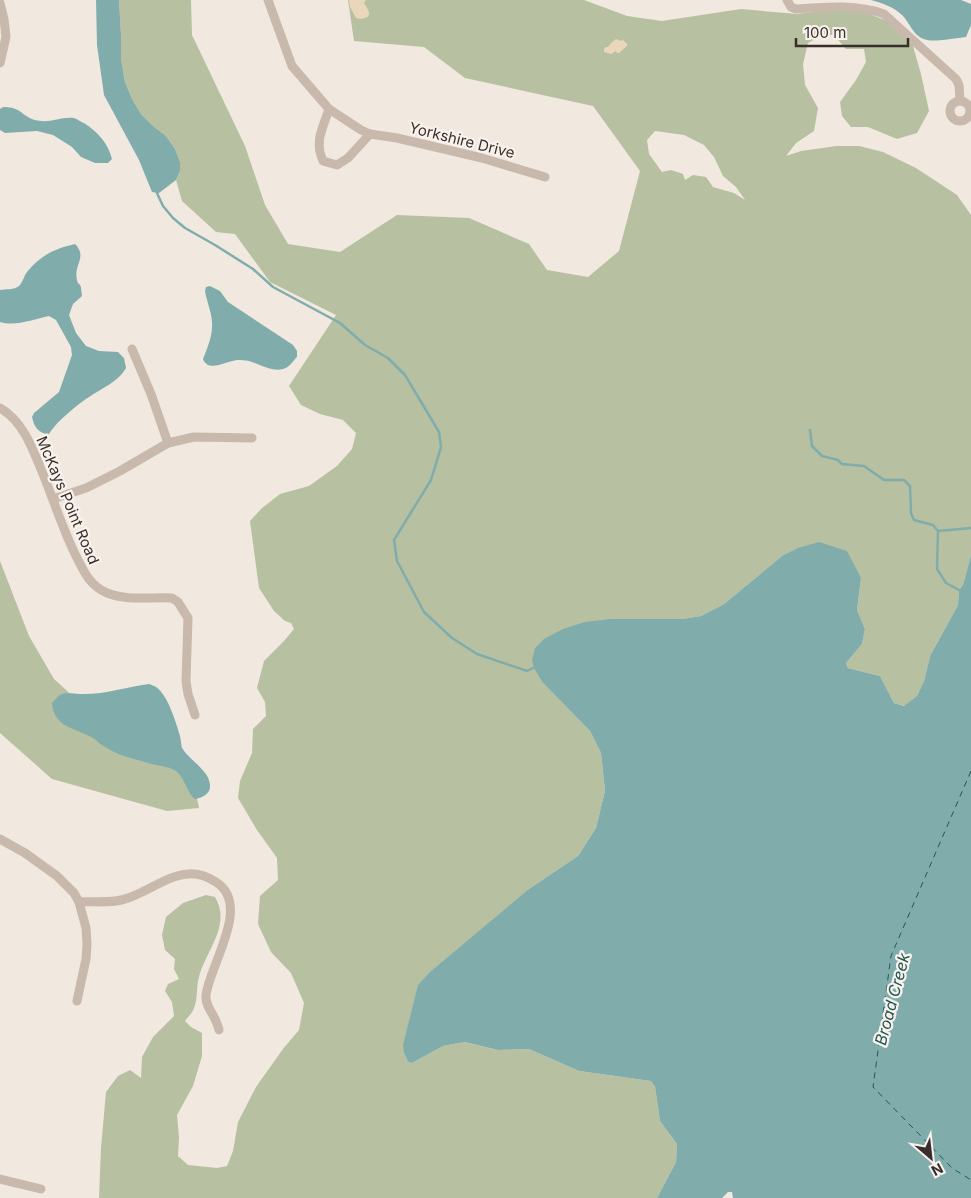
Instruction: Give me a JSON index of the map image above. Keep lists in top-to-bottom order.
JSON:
{
  "streets": {
    "street": ["Yorkshire Drive", "McKays Point Road"]
  },
  "water": ["Broad Creek"],
  "scale_bar": "100 m",
  "north": "bottom right"
}
